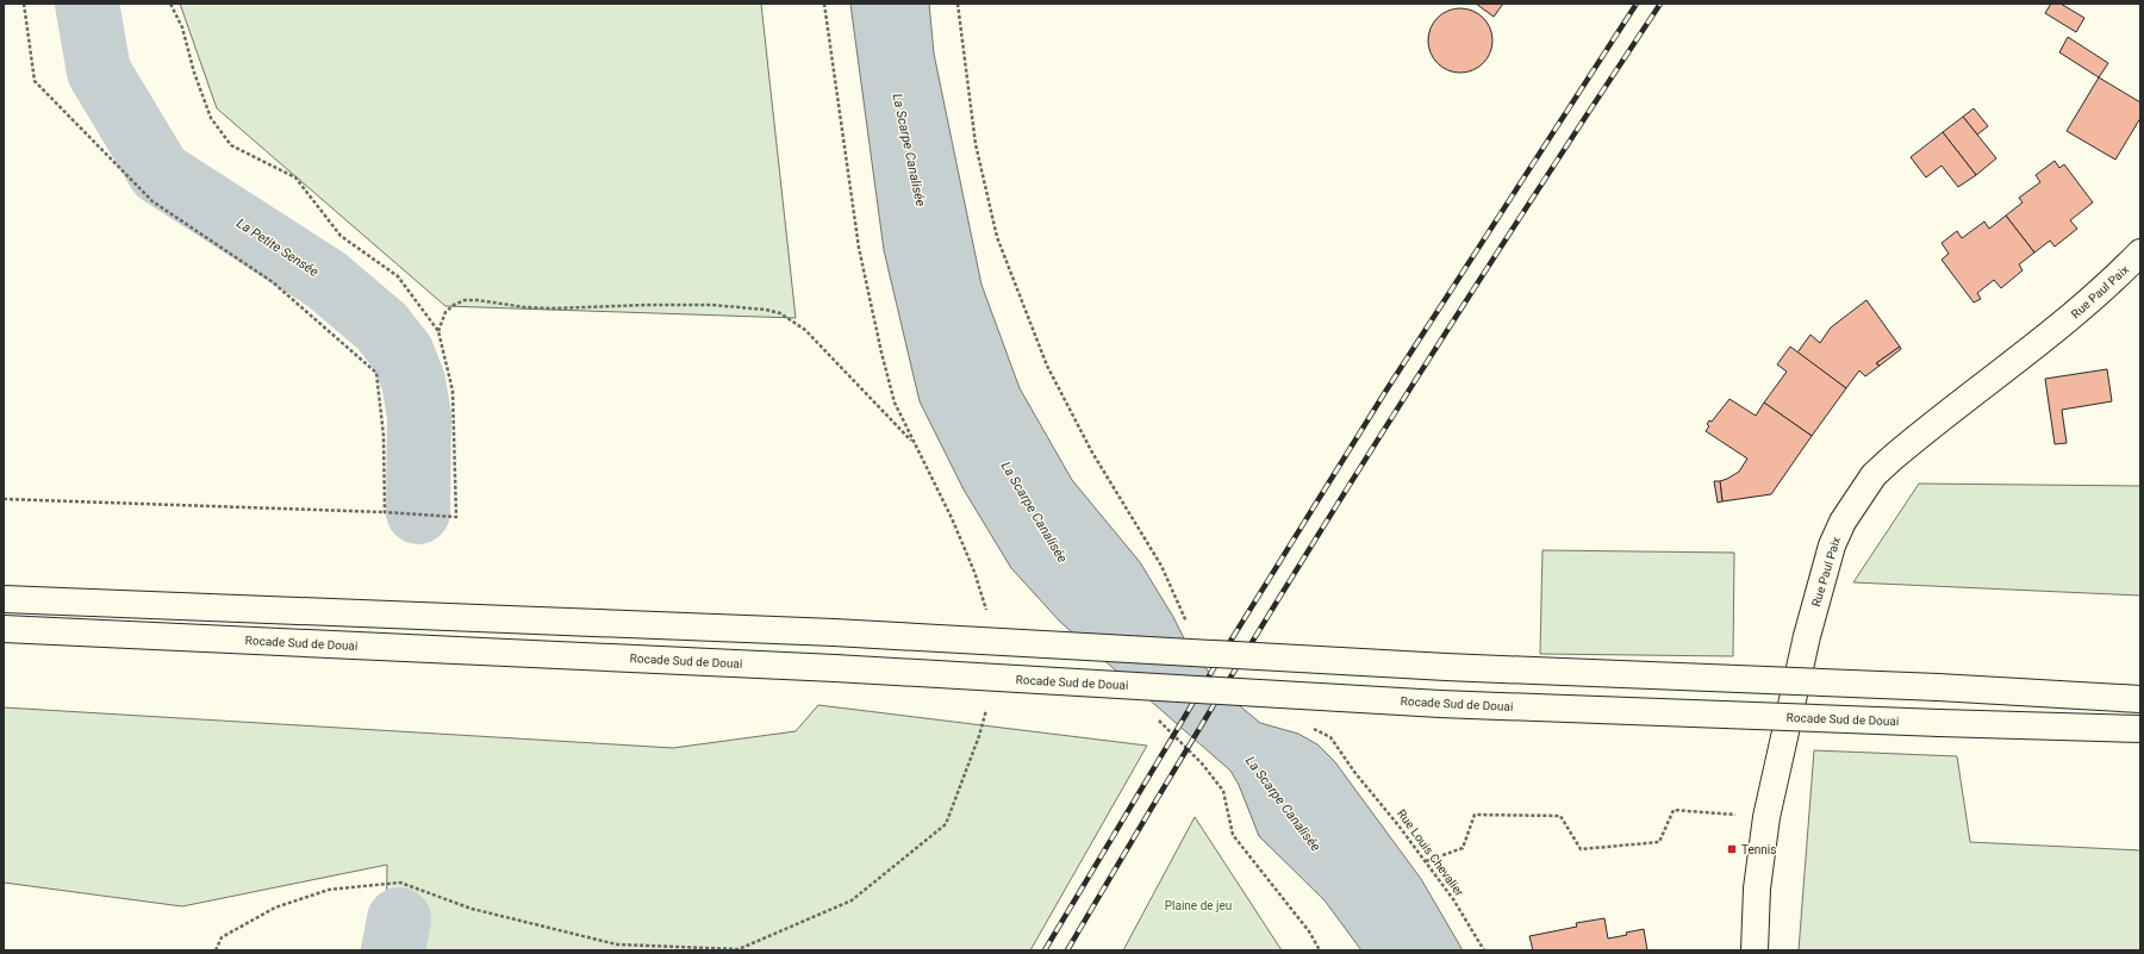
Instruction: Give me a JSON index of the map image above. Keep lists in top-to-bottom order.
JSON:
{
  "streets": {
    "main road": ["Rue Paul Paix", "Rocade Sud de Douai"],
    "path": ["Rue Louis Chevalier"]
  },
  "water": ["La Scarpe Canalisée", "La Petite Sensée"],
  "parks": ["Plaine de jeu"],
  "places": {
    "transit": ["Tennis"]
  }
}
